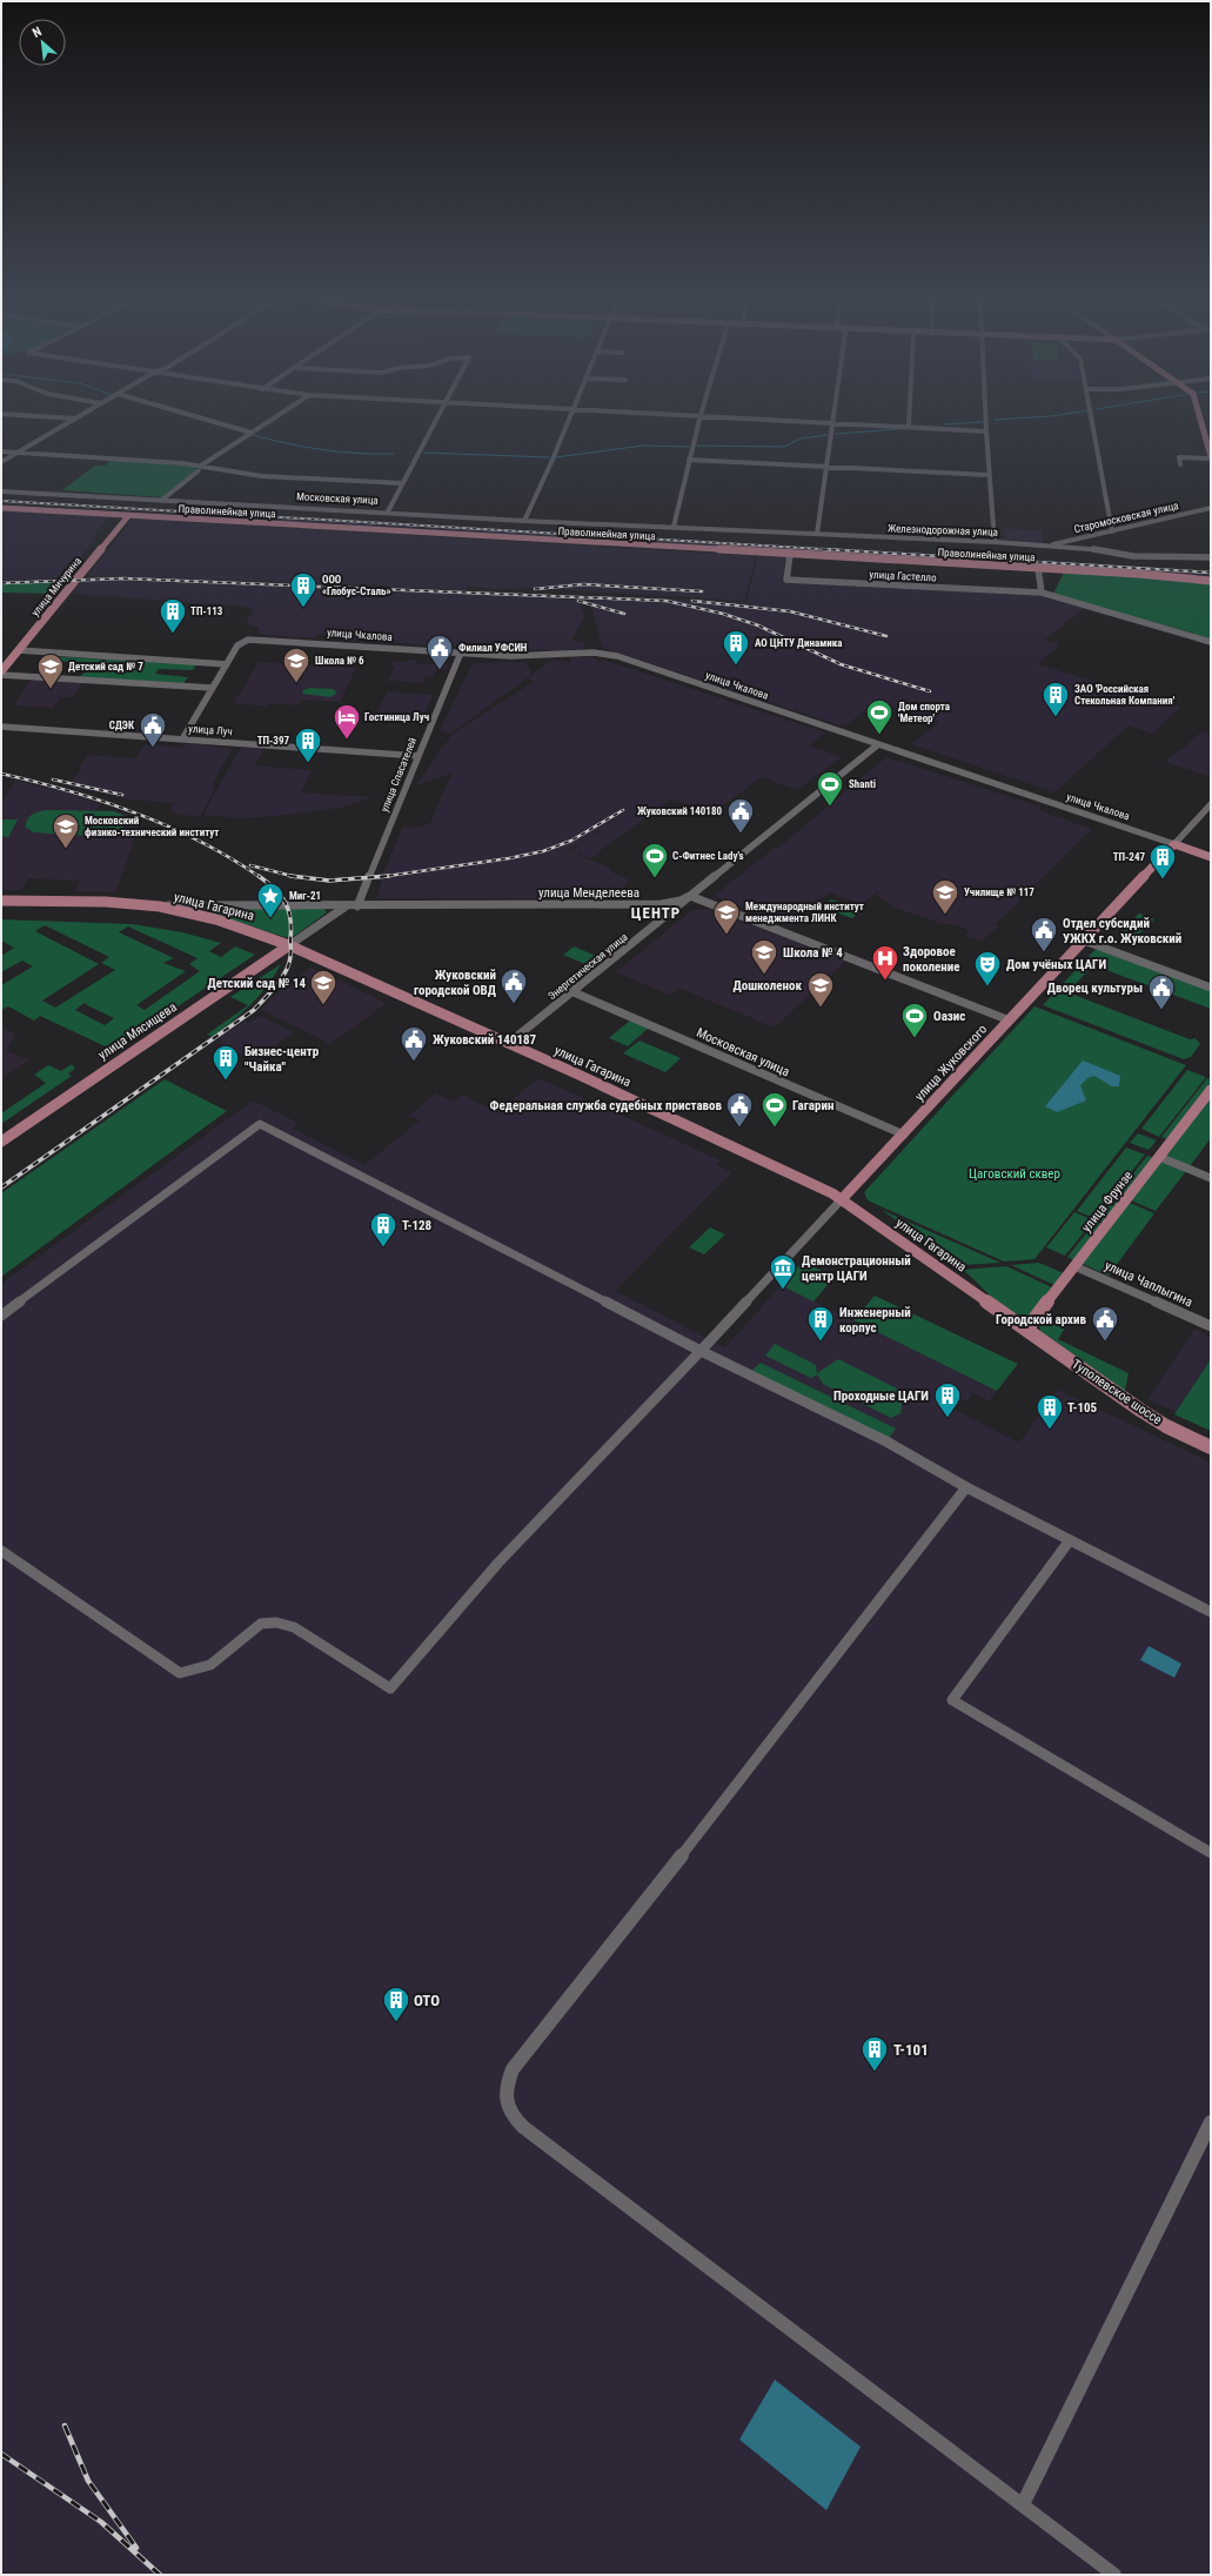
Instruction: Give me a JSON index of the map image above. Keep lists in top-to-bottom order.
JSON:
{
  "streets": {
    "main road": [
      "Праволинейная улица",
      "улица Мичурина",
      "улица Чкалова",
      "улица Гагарина",
      "улица Мясищева",
      "улица Жуковского",
      "улица Фрунзе",
      "Туполевское шоссе"
    ],
    "street": [
      "Московская улица",
      "Старомосковская улица",
      "Железнодорожная улица",
      "улица Гастелло",
      "улица Луч",
      "улица Спасателей",
      "улица Менделеева",
      "Энергетическая улица",
      "улица Чаплыгина"
    ]
  },
  "crossings": [
    ["Московская улица", "Железнодорожная улица"],
    ["Московская улица", "Энергетическая улица"],
    ["Московская улица", "улица Жуковского"],
    ["Праволинейная улица", "улица Гастелло"],
    ["Праволинейная улица", "улица Мичурина"],
    ["Старомосковская улица", "Железнодорожная улица"],
    ["улица Чкалова", "улица Спасателей"],
    ["улица Чкалова", "Энергетическая улица"],
    ["улица Чкалова", "улица Жуковского"],
    ["улица Луч", "улица Спасателей"],
    ["улица Спасателей", "улица Менделеева"],
    ["улица Менделеева", "улица Гагарина"],
    ["улица Менделеева", "Энергетическая улица"],
    ["улица Гагарина", "Энергетическая улица"],
    ["улица Гагарина", "улица Мясищева"],
    ["улица Гагарина", "улица Жуковского"],
    ["улица Гагарина", "улица Фрунзе"],
    ["улица Гагарина", "Туполевское шоссе"],
    ["улица Фрунзе", "улица Чаплыгина"],
    ["улица Фрунзе", "Туполевское шоссе"]
  ],
  "districts": ["ЦЕНТР"],
  "parks": ["Цаговский сквер"],
  "places": {
    "building": [
      "ООО «Глобус-Сталь»",
      "ТП-113",
      "АО ЦНТУ Динамика",
      "ЗАО 'Российская Стекольная Компания'",
      "ТП-397",
      "ТП-247",
      "Бизнес-центр \"Чайка\"",
      "Т-128",
      "Инженерный корпус",
      "Проходные ЦАГИ",
      "Т-105",
      "ОТО",
      "Т-101"
    ],
    "public building": [
      "Филиал УФСИН",
      "СДЭК",
      "Жуковский 140180",
      "Отдел субсидий УЖКХ г.о. Жуковский",
      "Жуковский городской ОВД",
      "Дворец культуры",
      "Жуковский 140187",
      "Федеральная служба судебных приставов",
      "Городской архив"
    ],
    "school or university": [
      "Школа № 6",
      "Детский сад № 7",
      "Московский физико-технический институт",
      "Училище № 117",
      "Международный институт менеджмента ЛИНК",
      "Школа № 4",
      "Детский сад № 14",
      "Дошколенок"
    ],
    "sports": [
      "Дом спорта 'Метеор'",
      "Shanti",
      "С-Фитнес Lady's",
      "Оазис",
      "Гагарин"
    ],
    "hotel": ["Гостиница Луч"],
    "place": ["Миг-21"],
    "hospital": ["Здоровое поколение"],
    "theatre": ["Дом учёных ЦАГИ"],
    "museum": ["Демонстрационный центр ЦАГИ"]
  },
  "north": "top left"
}
